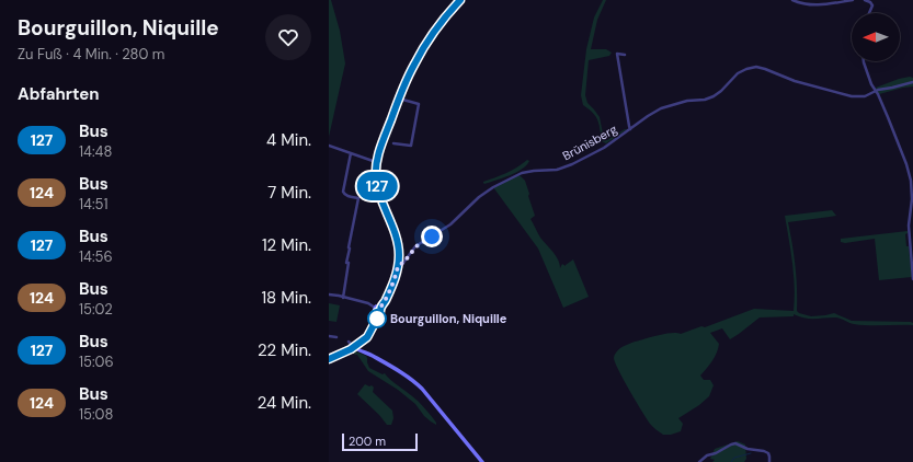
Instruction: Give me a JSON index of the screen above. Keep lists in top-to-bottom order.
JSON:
{
  "streets": {
    "street": ["Brünisberg"]
  },
  "places": ["Bourguillon, Niquille"],
  "lines": ["bus line 127"],
  "scale_bar": "200 m",
  "north": "left",
  "page": {
    "heading": [
      ["Bourguillon, Niquille", "Zu Fuß · 4 Min. · 280 m"],
      "Abfahrten"
    ],
    "on_map": "127",
    "list": [
      {
        "mark": "127",
        "name": "Bus",
        "note": "14:48",
        "value": "4 Min."
      },
      {
        "mark": "124",
        "name": "Bus",
        "note": "14:51",
        "value": "7 Min."
      },
      {
        "mark": "127",
        "name": "Bus",
        "note": "14:56",
        "value": "12 Min."
      },
      {
        "mark": "124",
        "name": "Bus",
        "note": "15:02",
        "value": "18 Min."
      },
      {
        "mark": "127",
        "name": "Bus",
        "note": "15:06",
        "value": "22 Min."
      },
      {
        "mark": "124",
        "name": "Bus",
        "note": "15:08",
        "value": "24 Min."
      }
    ],
    "scale": "200 m"
  }
}
